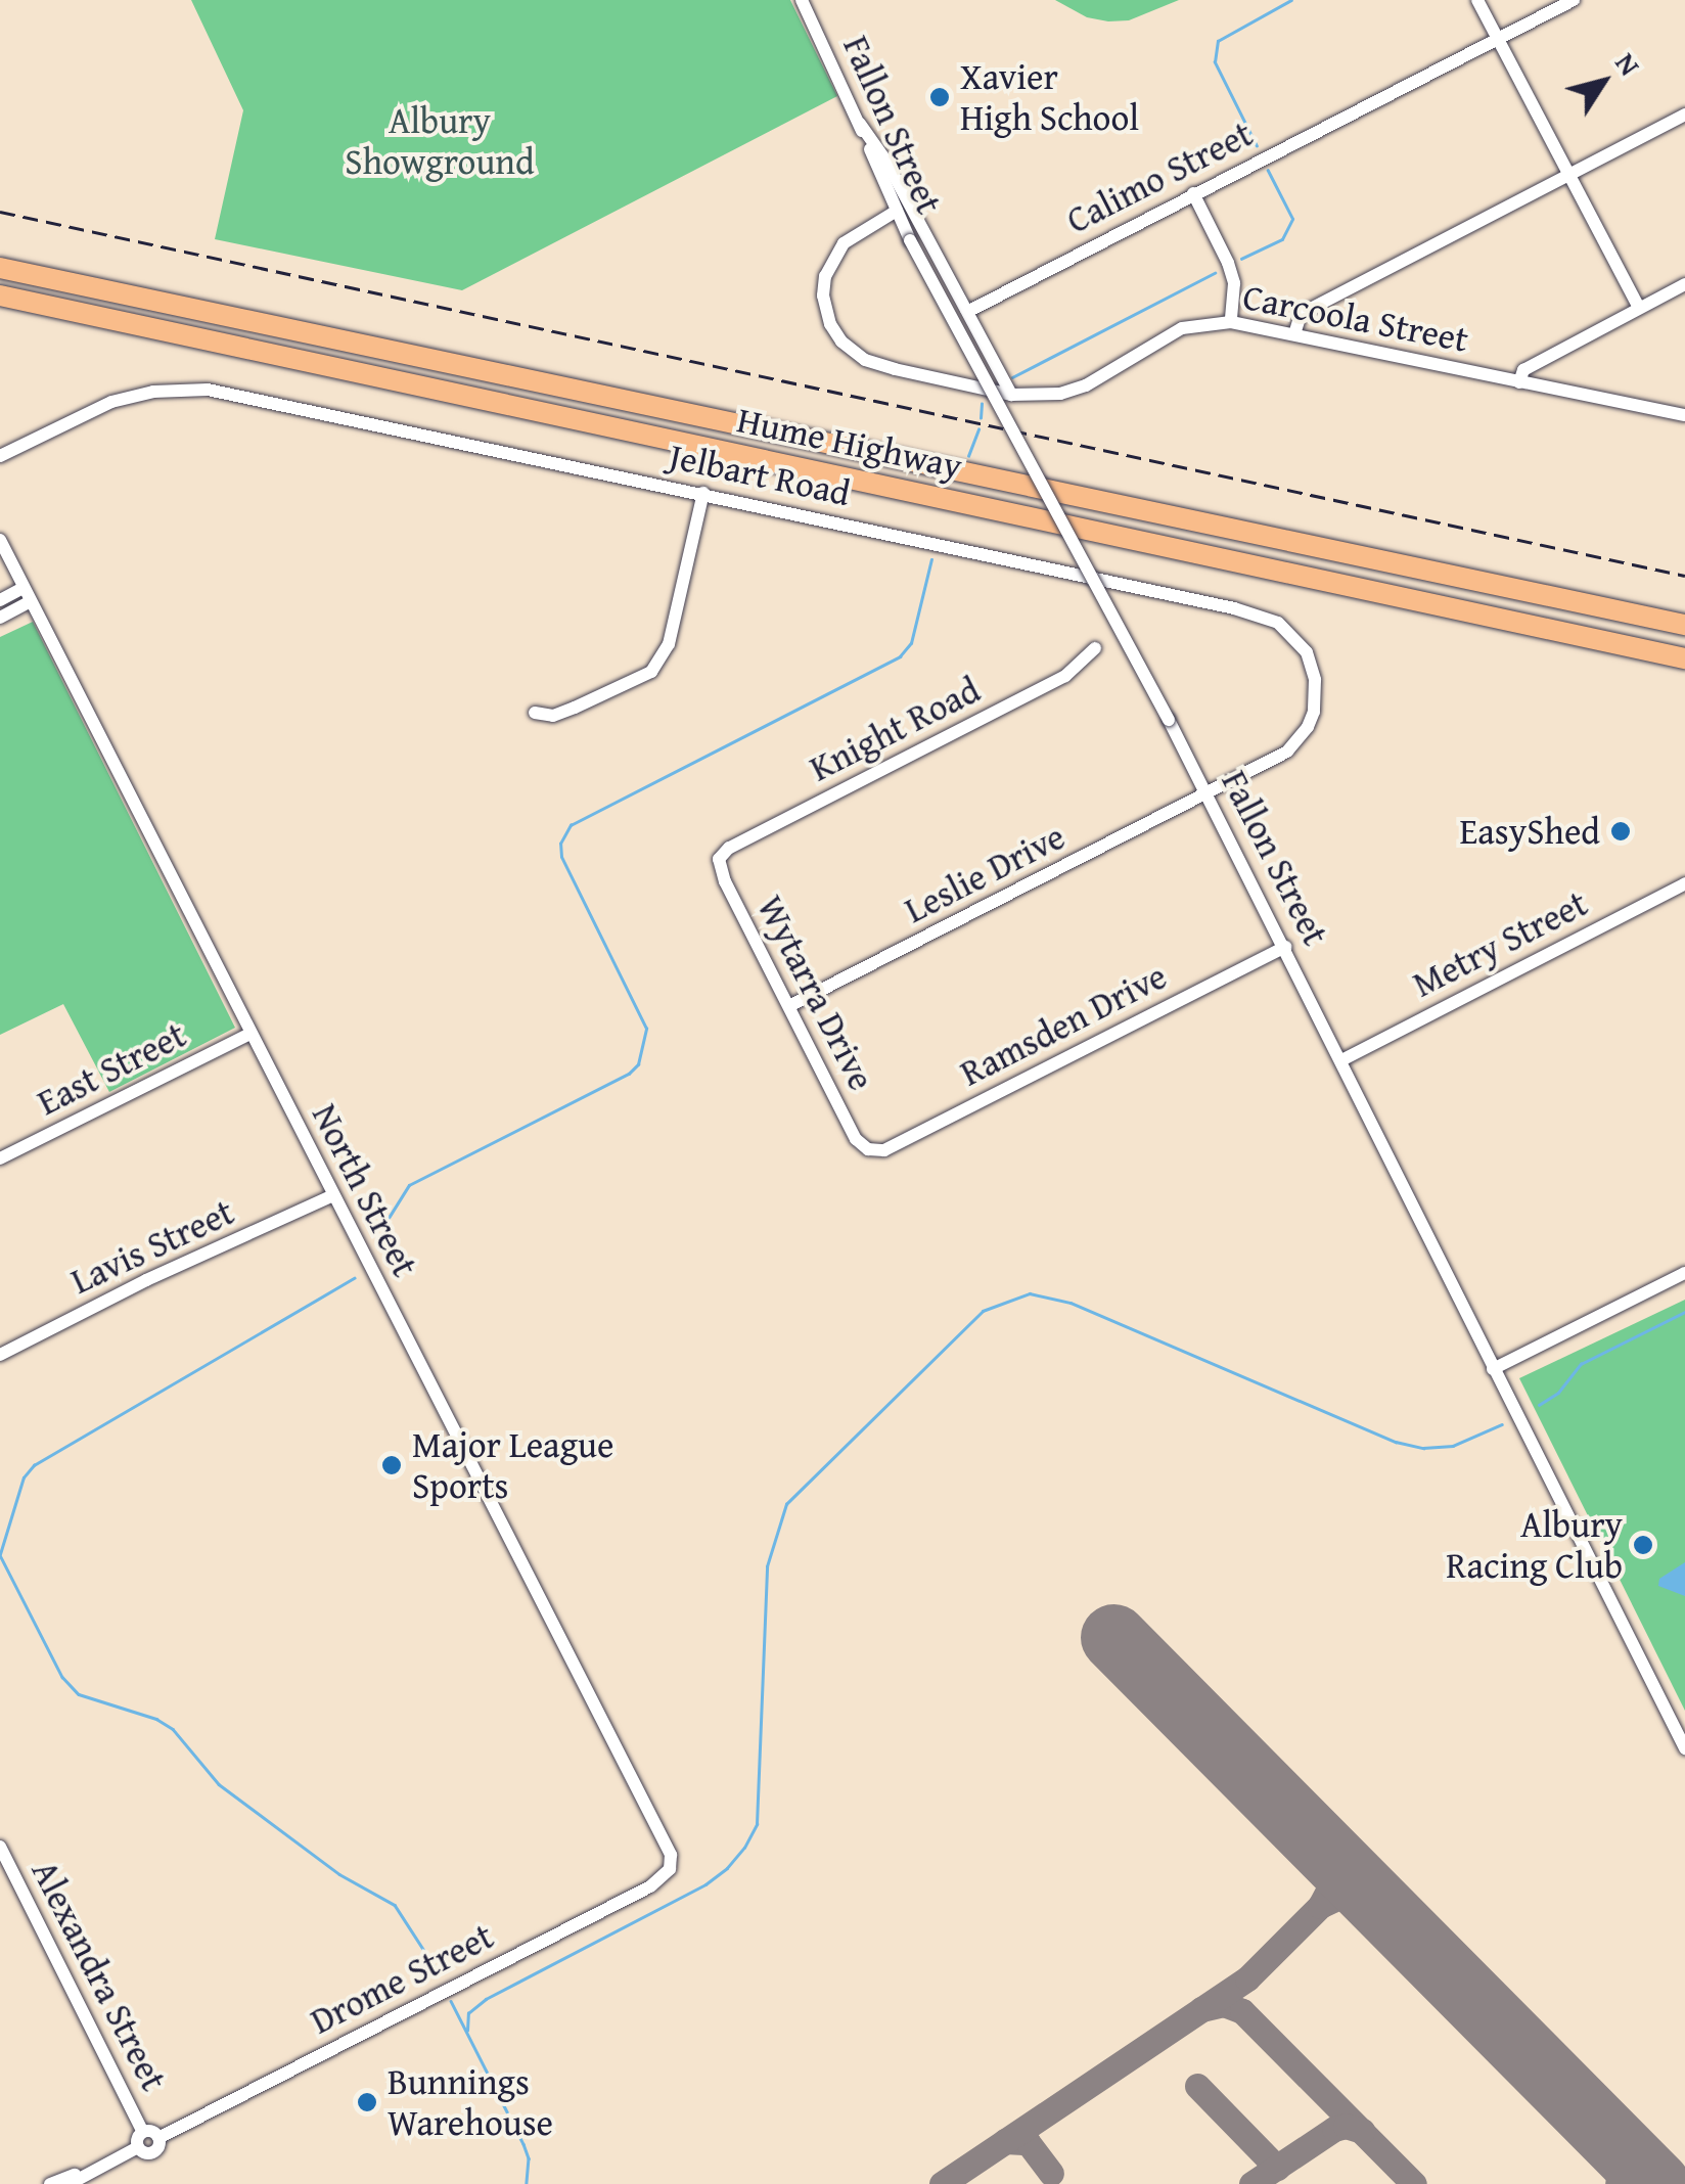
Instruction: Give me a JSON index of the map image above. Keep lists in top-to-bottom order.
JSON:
{
  "streets": {
    "highway": ["Hume Highway"],
    "street": [
      "Fallon Street",
      "Calimo Street",
      "Carcoola Street",
      "Jelbart Road",
      "Knight Road",
      "Leslie Drive",
      "Metry Street",
      "Wytarra Drive",
      "Ramsden Drive",
      "East Street",
      "North Street",
      "Lavis Street",
      "Alexandra Street",
      "Drome Street"
    ]
  },
  "crossings": [
    ["Fallon Street", "Carcoola Street"],
    ["Fallon Street", "Jelbart Road"],
    ["Fallon Street", "Leslie Drive"],
    ["Fallon Street", "Metry Street"],
    ["Fallon Street", "Ramsden Drive"],
    ["Jelbart Road", "Leslie Drive"],
    ["Knight Road", "Wytarra Drive"],
    ["Leslie Drive", "Wytarra Drive"],
    ["Wytarra Drive", "Ramsden Drive"],
    ["East Street", "North Street"],
    ["North Street", "Lavis Street"],
    ["North Street", "Drome Street"]
  ],
  "parks": ["Albury Showground"],
  "places": [
    "Xavier High School",
    "EasyShed",
    "Major League Sports",
    "Albury Racing Club",
    "Bunnings Warehouse"
  ],
  "north": "top right"
}
